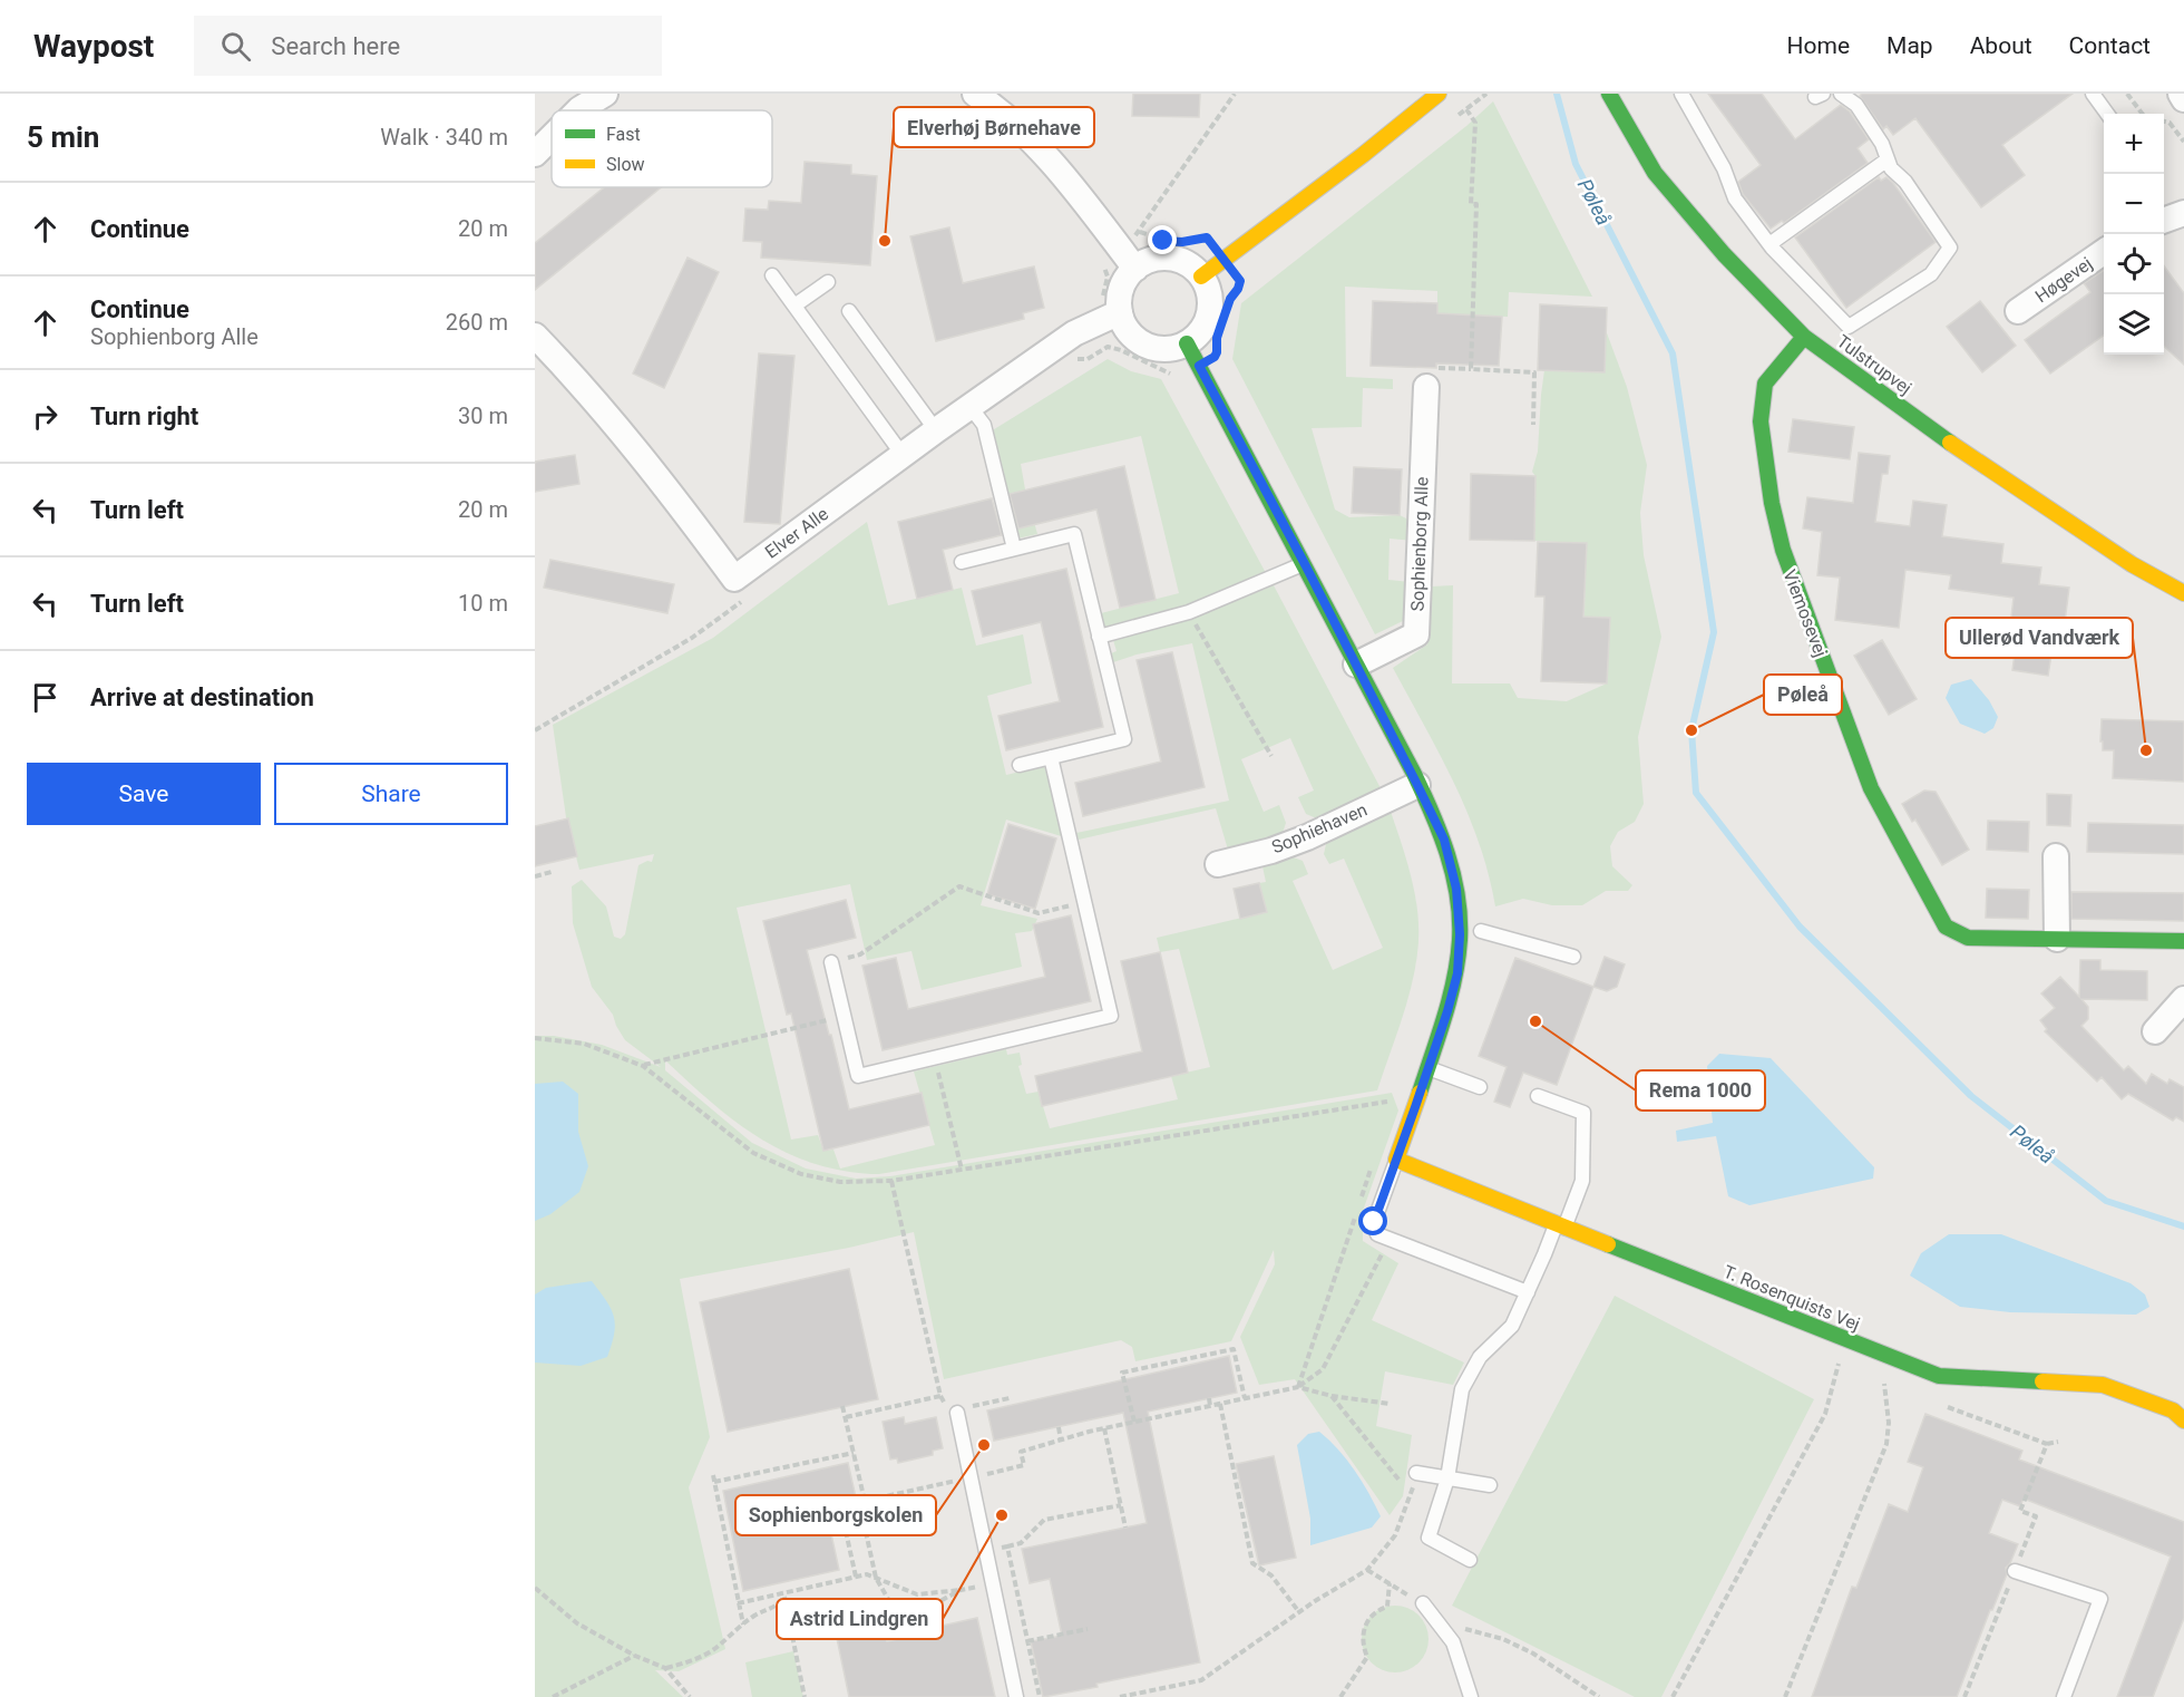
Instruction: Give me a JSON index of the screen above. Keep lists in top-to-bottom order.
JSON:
{
  "streets": {
    "street": [
      "Høgevej",
      "Tulstrupvej",
      "Elver Alle",
      "Sophienborg Alle",
      "Viemosevej",
      "Sophiehaven",
      "T. Rosenquists Vej"
    ]
  },
  "crossings": [
    ["Tulstrupvej", "Viemosevej"]
  ],
  "water": ["Pøleå"],
  "places": [
    "Elverhøj Børnehave",
    "Pøleå",
    "Ullerød Vandværk",
    "Rema 1000",
    "Sophienborgskolen",
    "Astrid Lindgren"
  ],
  "legend": ["Fast", "Slow"],
  "page": {
    "header": "Waypost",
    "search": "Search here",
    "nav": [
      "Home",
      "Map",
      "About",
      "Contact"
    ],
    "heading": ["5 min", "Walk · 340 m"],
    "map_buttons": ["+", "−"],
    "list": [
      ["Continue", "20 m"],
      ["Continue", "Sophienborg Alle", "260 m"],
      ["Turn right", "30 m"],
      ["Turn left", "20 m"],
      ["Turn left", "10 m"],
      "Arrive at destination"
    ],
    "buttons": ["Save", "Share"]
  }
}
